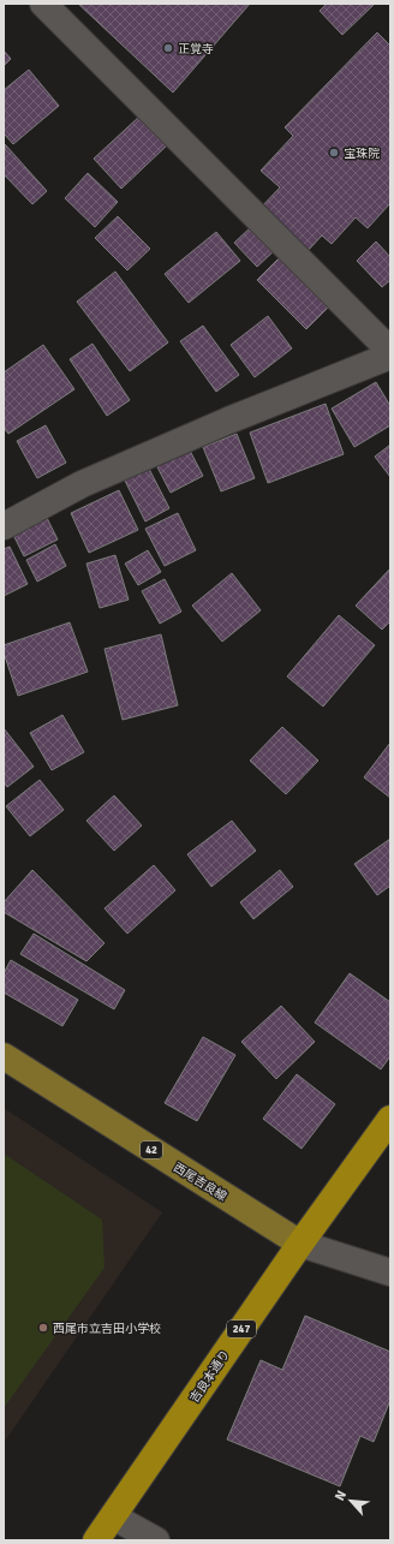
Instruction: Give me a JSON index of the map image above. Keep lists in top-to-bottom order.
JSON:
{
  "streets": {
    "highway": ["247", "吉良本通り"],
    "main road": ["42", "西尾吉良線"]
  },
  "crossings": [
    ["西尾吉良線", "吉良本通り"]
  ],
  "places": ["正覚寺", "宝珠院", "西尾市立吉田小学校"],
  "north": "top left"
}
